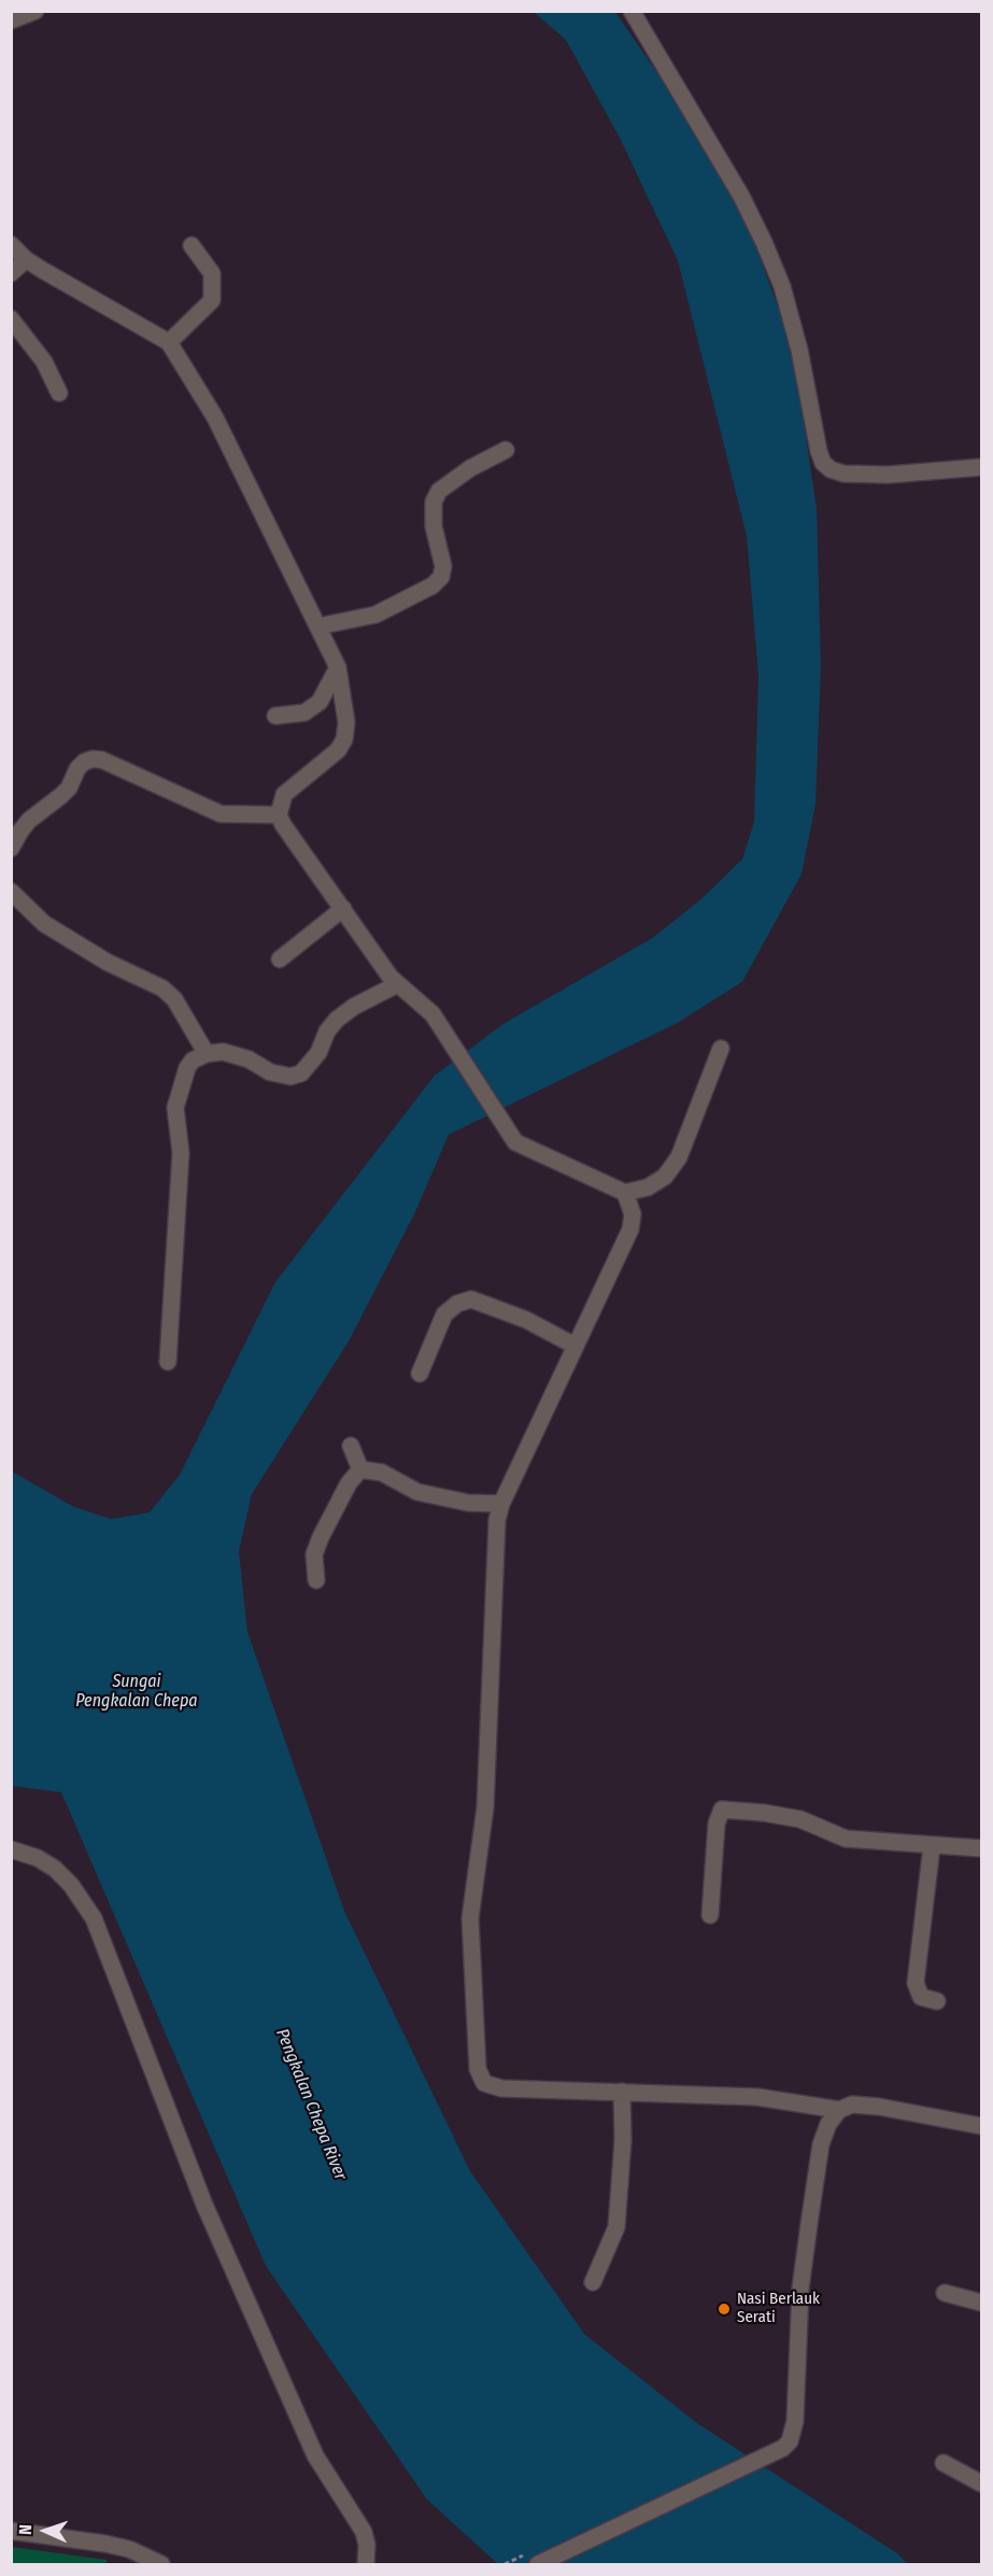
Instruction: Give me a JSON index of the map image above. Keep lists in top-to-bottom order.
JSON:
{
  "water": ["Sungai Pengkalan Chepa", "Pengkalan Chepa River"],
  "places": ["Nasi Berlauk Serati"],
  "north": "left"
}
